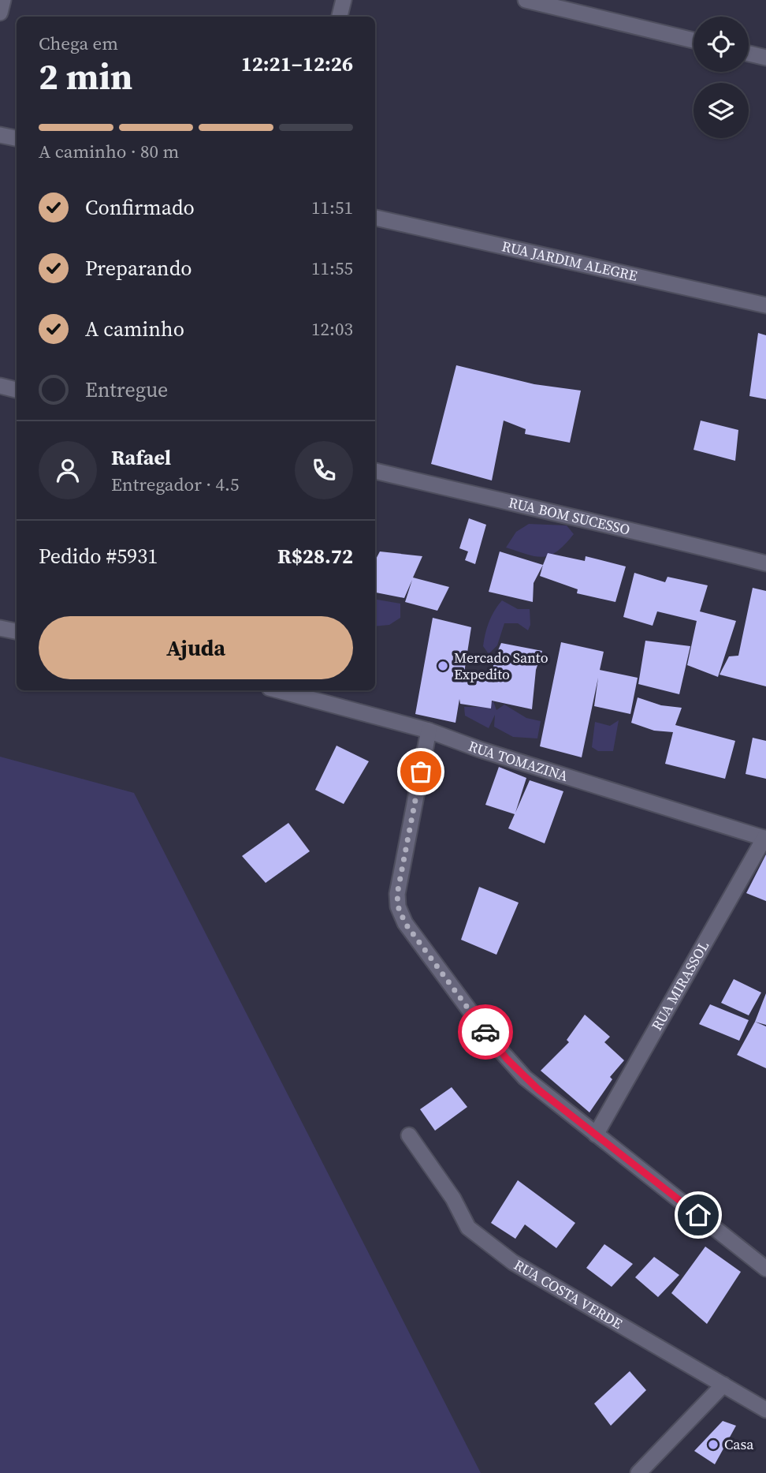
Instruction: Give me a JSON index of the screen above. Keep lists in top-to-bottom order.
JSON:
{
  "streets": {
    "street": [
      "RUA JARDIM ALEGRE",
      "RUA BOM SUCESSO",
      "RUA TOMAZINA",
      "RUA MIRASSOL",
      "RUA COSTA VERDE"
    ]
  },
  "crossings": [
    ["RUA TOMAZINA", "RUA MIRASSOL"]
  ],
  "places": ["Mercado Santo Expedito", "Casa"],
  "page": {
    "heading": ["2 min", "Chega em", "12:21–12:26"],
    "panel": [
      "Rafael",
      "Entregador · 4.5",
      "Pedido #5931",
      "R$28.72"
    ],
    "bar": "A caminho · 80 m",
    "list": [
      ["Confirmado", "11:51"],
      ["Preparando", "11:55"],
      ["A caminho", "12:03"],
      "Entregue"
    ],
    "buttons": "Ajuda"
  }
}
